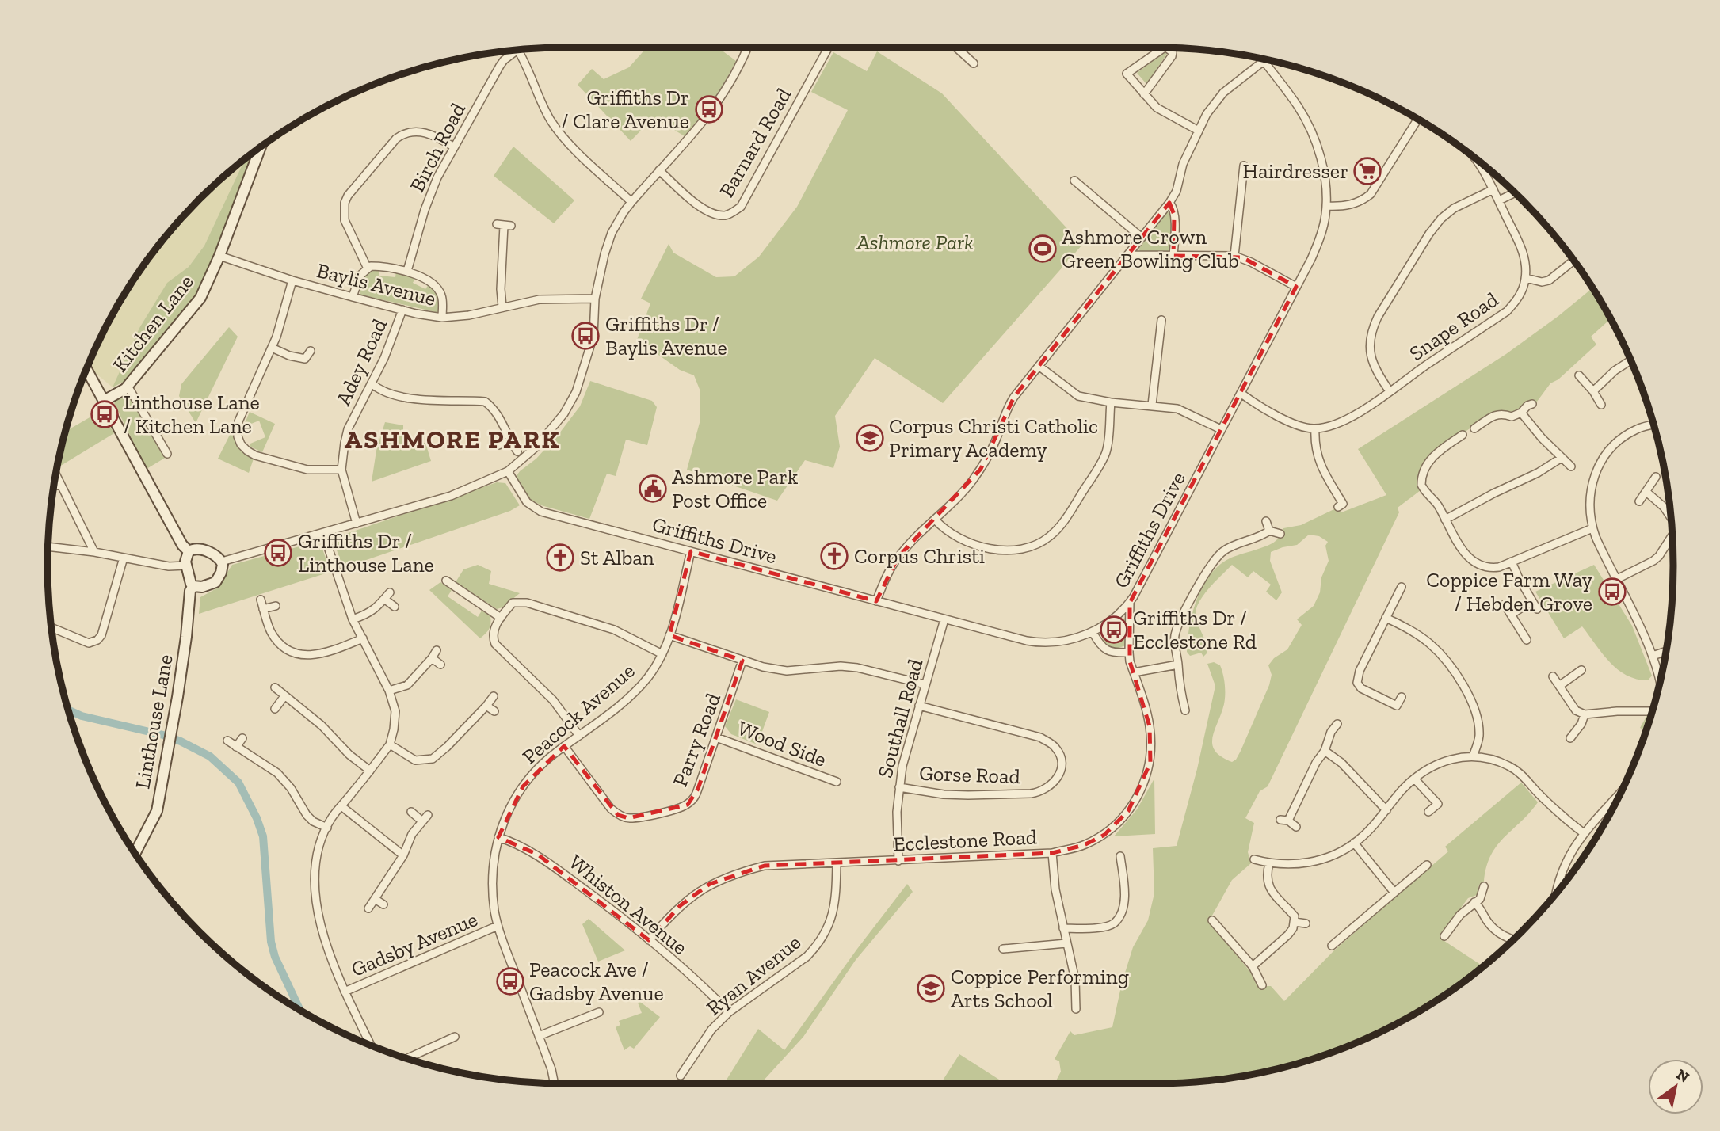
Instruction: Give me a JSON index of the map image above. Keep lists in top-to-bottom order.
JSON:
{
  "streets": {
    "street": [
      "Barnard Road",
      "Birch Road",
      "Baylis Avenue",
      "Kitchen Lane",
      "Snape Road",
      "Adey Road",
      "Griffiths Drive",
      "Peacock Avenue",
      "Southall Road",
      "Linthouse Lane",
      "Parry Road",
      "Wood Side",
      "Gorse Road",
      "Ecclestone Road",
      "Whiston Avenue",
      "Gadsby Avenue",
      "Ryan Avenue"
    ]
  },
  "crossings": [
    ["Baylis Avenue", "Kitchen Lane"],
    ["Baylis Avenue", "Adey Road"],
    ["Griffiths Drive", "Peacock Avenue"],
    ["Griffiths Drive", "Southall Road"],
    ["Griffiths Drive", "Ecclestone Road"],
    ["Peacock Avenue", "Parry Road"],
    ["Peacock Avenue", "Whiston Avenue"],
    ["Peacock Avenue", "Gadsby Avenue"],
    ["Southall Road", "Gorse Road"],
    ["Southall Road", "Ecclestone Road"],
    ["Parry Road", "Wood Side"],
    ["Ecclestone Road", "Whiston Avenue"],
    ["Ecclestone Road", "Ryan Avenue"],
    ["Whiston Avenue", "Ryan Avenue"]
  ],
  "districts": ["ASHMORE PARK"],
  "parks": ["Ashmore Park"],
  "places": {
    "bus stop": [
      "Griffiths Dr / Clare Avenue",
      "Griffiths Dr / Baylis Avenue",
      "Linthouse Lane / Kitchen Lane",
      "Griffiths Dr / Linthouse Lane",
      "Coppice Farm Way / Hebden Grove",
      "Griffiths Dr / Ecclestone Rd",
      "Peacock Ave / Gadsby Avenue"
    ],
    "supermarket": ["Hairdresser"],
    "sports": ["Ashmore Crown Green Bowling Club"],
    "school or university": ["Corpus Christi Catholic Primary Academy", "Coppice Performing Arts School"],
    "public building": ["Ashmore Park Post Office"],
    "church": ["Corpus Christi", "St Alban"]
  },
  "north": "top right"
}
